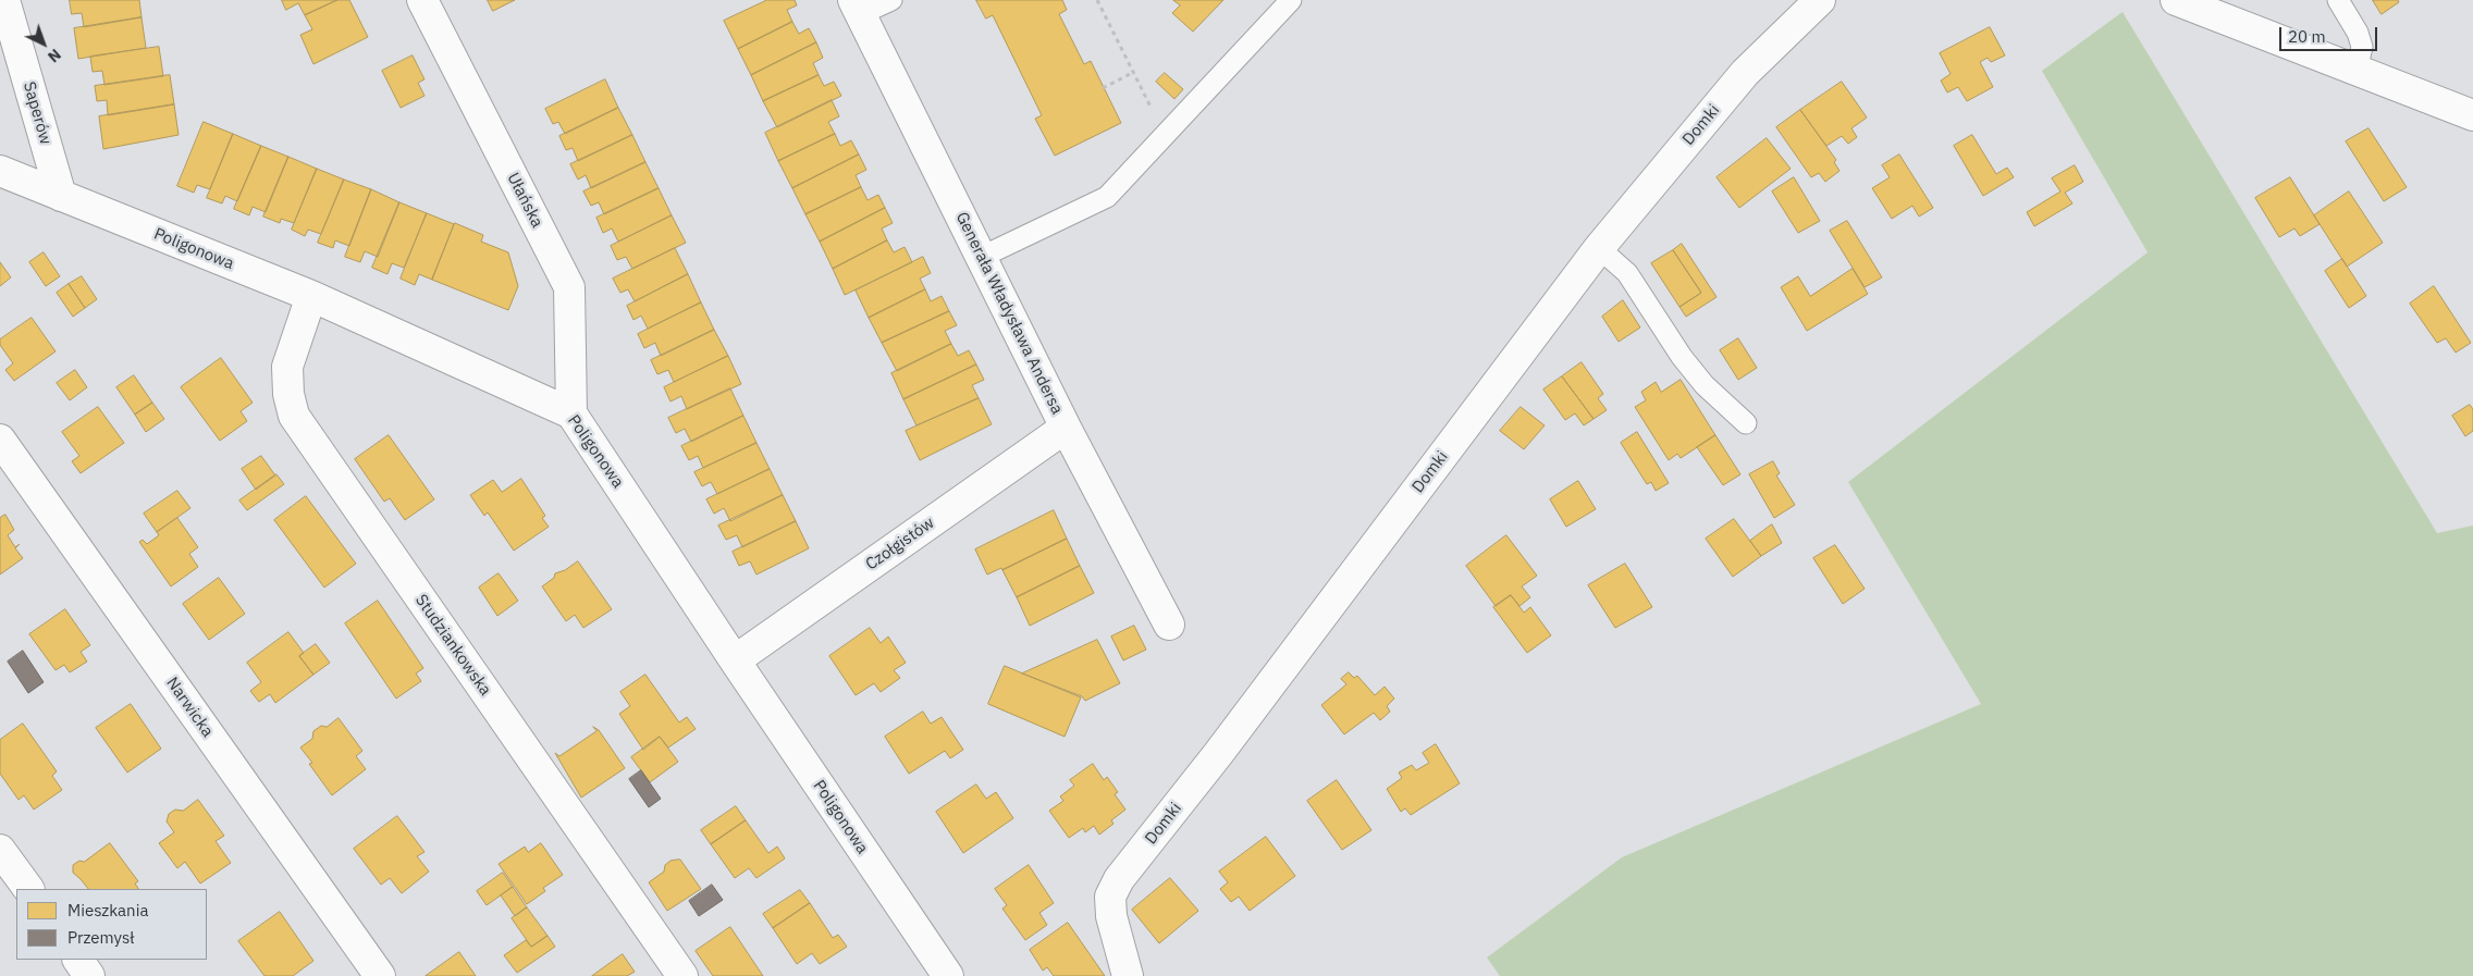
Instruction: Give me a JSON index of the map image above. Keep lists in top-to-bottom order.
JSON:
{
  "streets": {
    "street": [
      "Saperów",
      "Domki",
      "Ułańska",
      "Poligonowa",
      "Generała Władysława Andersa",
      "Czołgistów",
      "Studziankowska",
      "Narwicka"
    ]
  },
  "crossings": [
    ["Saperów", "Poligonowa"],
    ["Ułańska", "Poligonowa"],
    ["Poligonowa", "Czołgistów"],
    ["Poligonowa", "Studziankowska"],
    ["Generała Władysława Andersa", "Czołgistów"]
  ],
  "legend": ["Mieszkania", "Przemysł"],
  "scale_bar": "20 m",
  "north": "bottom right"
}
